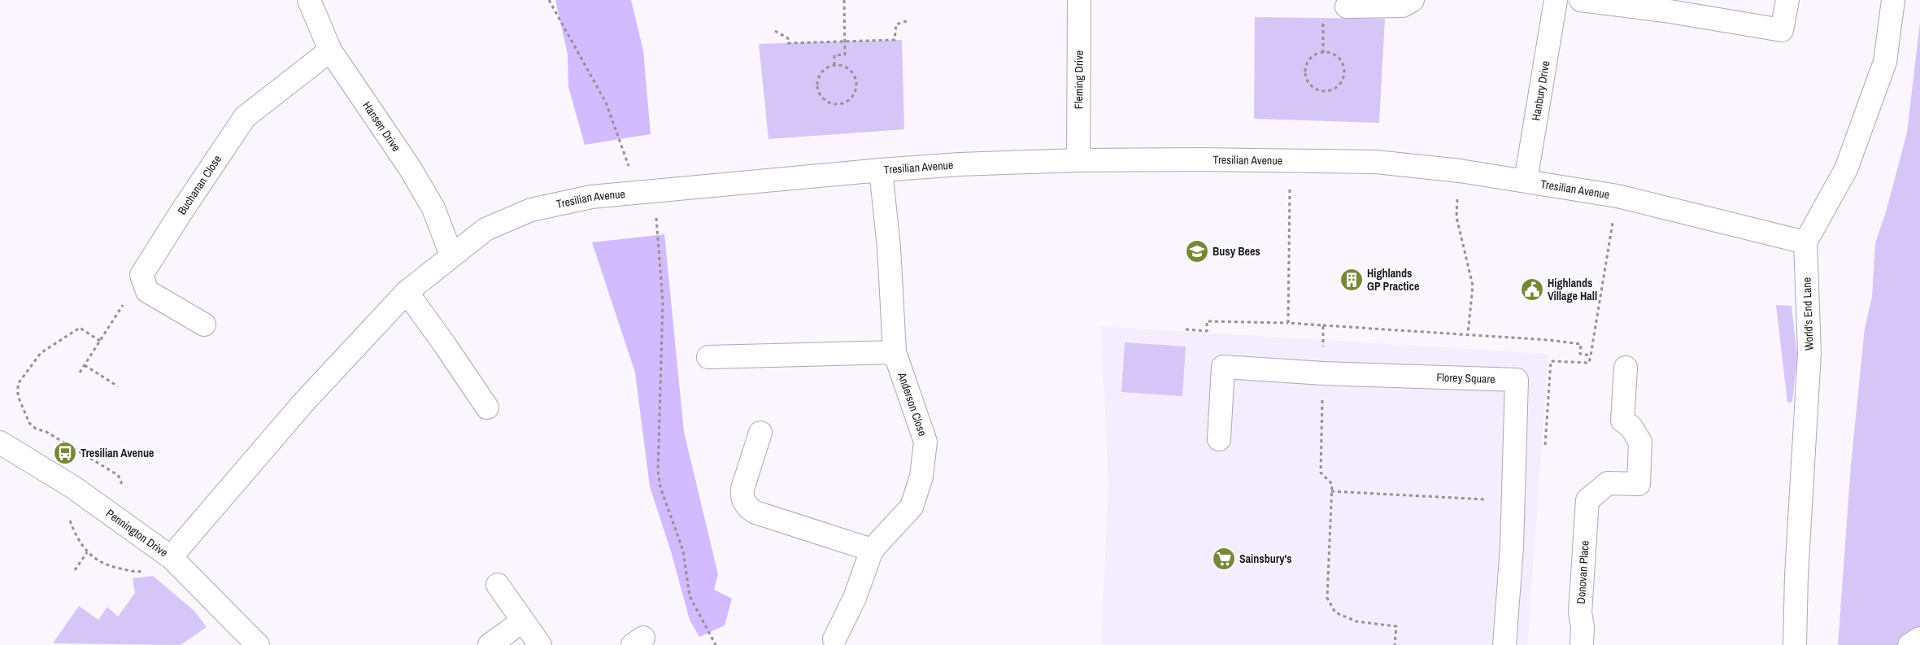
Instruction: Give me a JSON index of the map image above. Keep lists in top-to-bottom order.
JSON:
{
  "streets": {
    "street": [
      "Fleming Drive",
      "Hanbury Drive",
      "Hansen Drive",
      "Tresilian Avenue",
      "Buchanan Close",
      "World's End Lane",
      "Florey Square",
      "Anderson Close",
      "Pennington Drive",
      "Donovan Place"
    ]
  },
  "crossings": [
    ["Fleming Drive", "Tresilian Avenue"],
    ["Hanbury Drive", "Tresilian Avenue"],
    ["Hansen Drive", "Tresilian Avenue"],
    ["Hansen Drive", "Buchanan Close"],
    ["Tresilian Avenue", "World's End Lane"],
    ["Tresilian Avenue", "Anderson Close"],
    ["Tresilian Avenue", "Pennington Drive"]
  ],
  "places": {
    "school or university": ["Busy Bees"],
    "building": ["Highlands GP Practice"],
    "public building": ["Highlands Village Hall"],
    "bus stop": ["Tresilian Avenue"],
    "supermarket": ["Sainsbury's"]
  }
}
